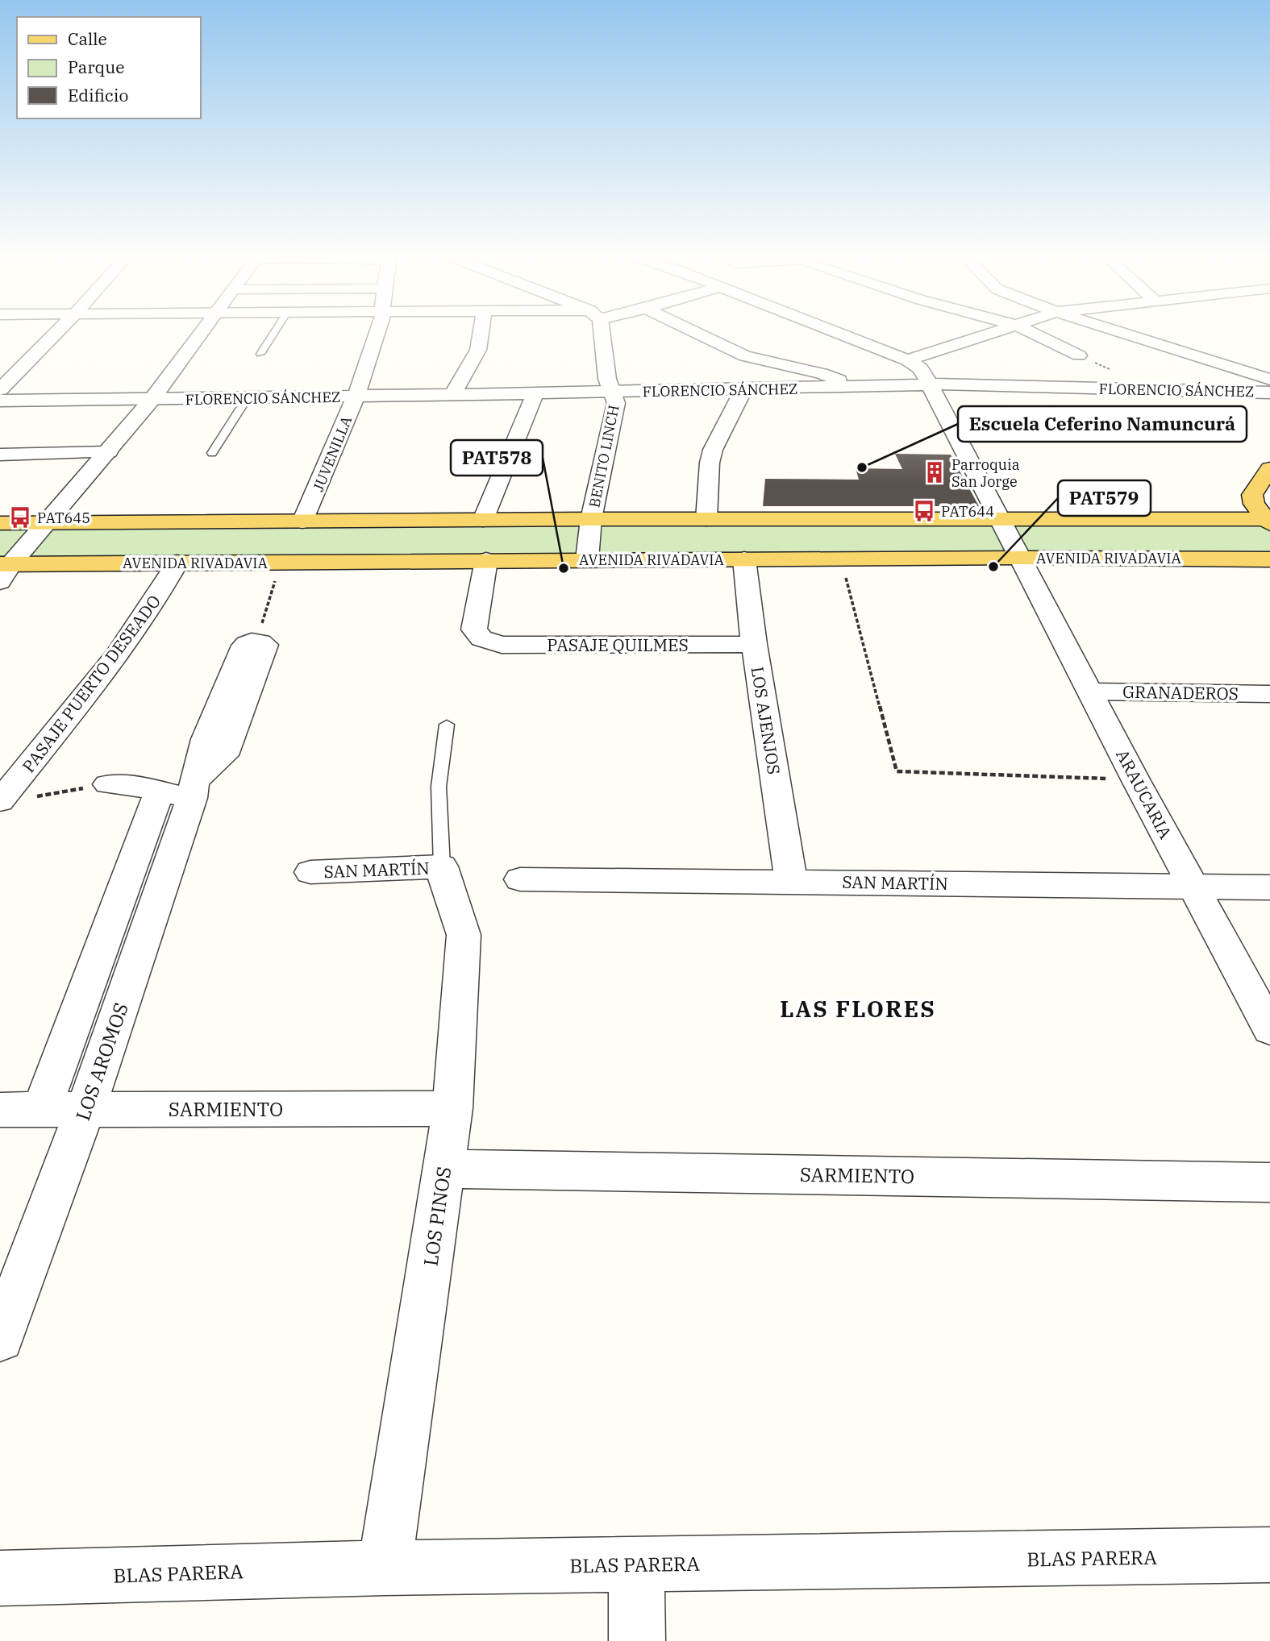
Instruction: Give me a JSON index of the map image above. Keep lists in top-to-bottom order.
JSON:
{
  "streets": {
    "main road": ["AVENIDA RIVADAVIA"],
    "street": [
      "FLORENCIO SÁNCHEZ",
      "JUVENILLA",
      "BENITO LINCH",
      "PASAJE QUILMES",
      "PASAJE PUERTO DESEADO",
      "GRANADEROS",
      "LOS AJENJOS",
      "ARAUCARIA",
      "SAN MARTÍN",
      "LOS AROMOS",
      "SARMIENTO",
      "LOS PINOS",
      "BLAS PARERA"
    ]
  },
  "crossings": [
    ["FLORENCIO SÁNCHEZ", "JUVENILLA"],
    ["FLORENCIO SÁNCHEZ", "BENITO LINCH"],
    ["FLORENCIO SÁNCHEZ", "ARAUCARIA"],
    ["BENITO LINCH", "AVENIDA RIVADAVIA"],
    ["AVENIDA RIVADAVIA", "PASAJE QUILMES"],
    ["AVENIDA RIVADAVIA", "PASAJE PUERTO DESEADO"],
    ["AVENIDA RIVADAVIA", "LOS AJENJOS"],
    ["AVENIDA RIVADAVIA", "ARAUCARIA"],
    ["PASAJE QUILMES", "LOS AJENJOS"],
    ["GRANADEROS", "ARAUCARIA"],
    ["LOS AJENJOS", "SAN MARTÍN"],
    ["ARAUCARIA", "SAN MARTÍN"],
    ["SAN MARTÍN", "LOS PINOS"],
    ["LOS AROMOS", "SARMIENTO"],
    ["SARMIENTO", "LOS PINOS"],
    ["LOS PINOS", "BLAS PARERA"]
  ],
  "districts": ["LAS FLORES"],
  "places": {
    "other": ["Escuela Ceferino Namuncurá", "PAT579", "PAT578"],
    "building": ["Parroquia San Jorge"],
    "bus stop": ["PAT644", "PAT645"]
  },
  "legend": ["Calle", "Parque", "Edificio"]
}
